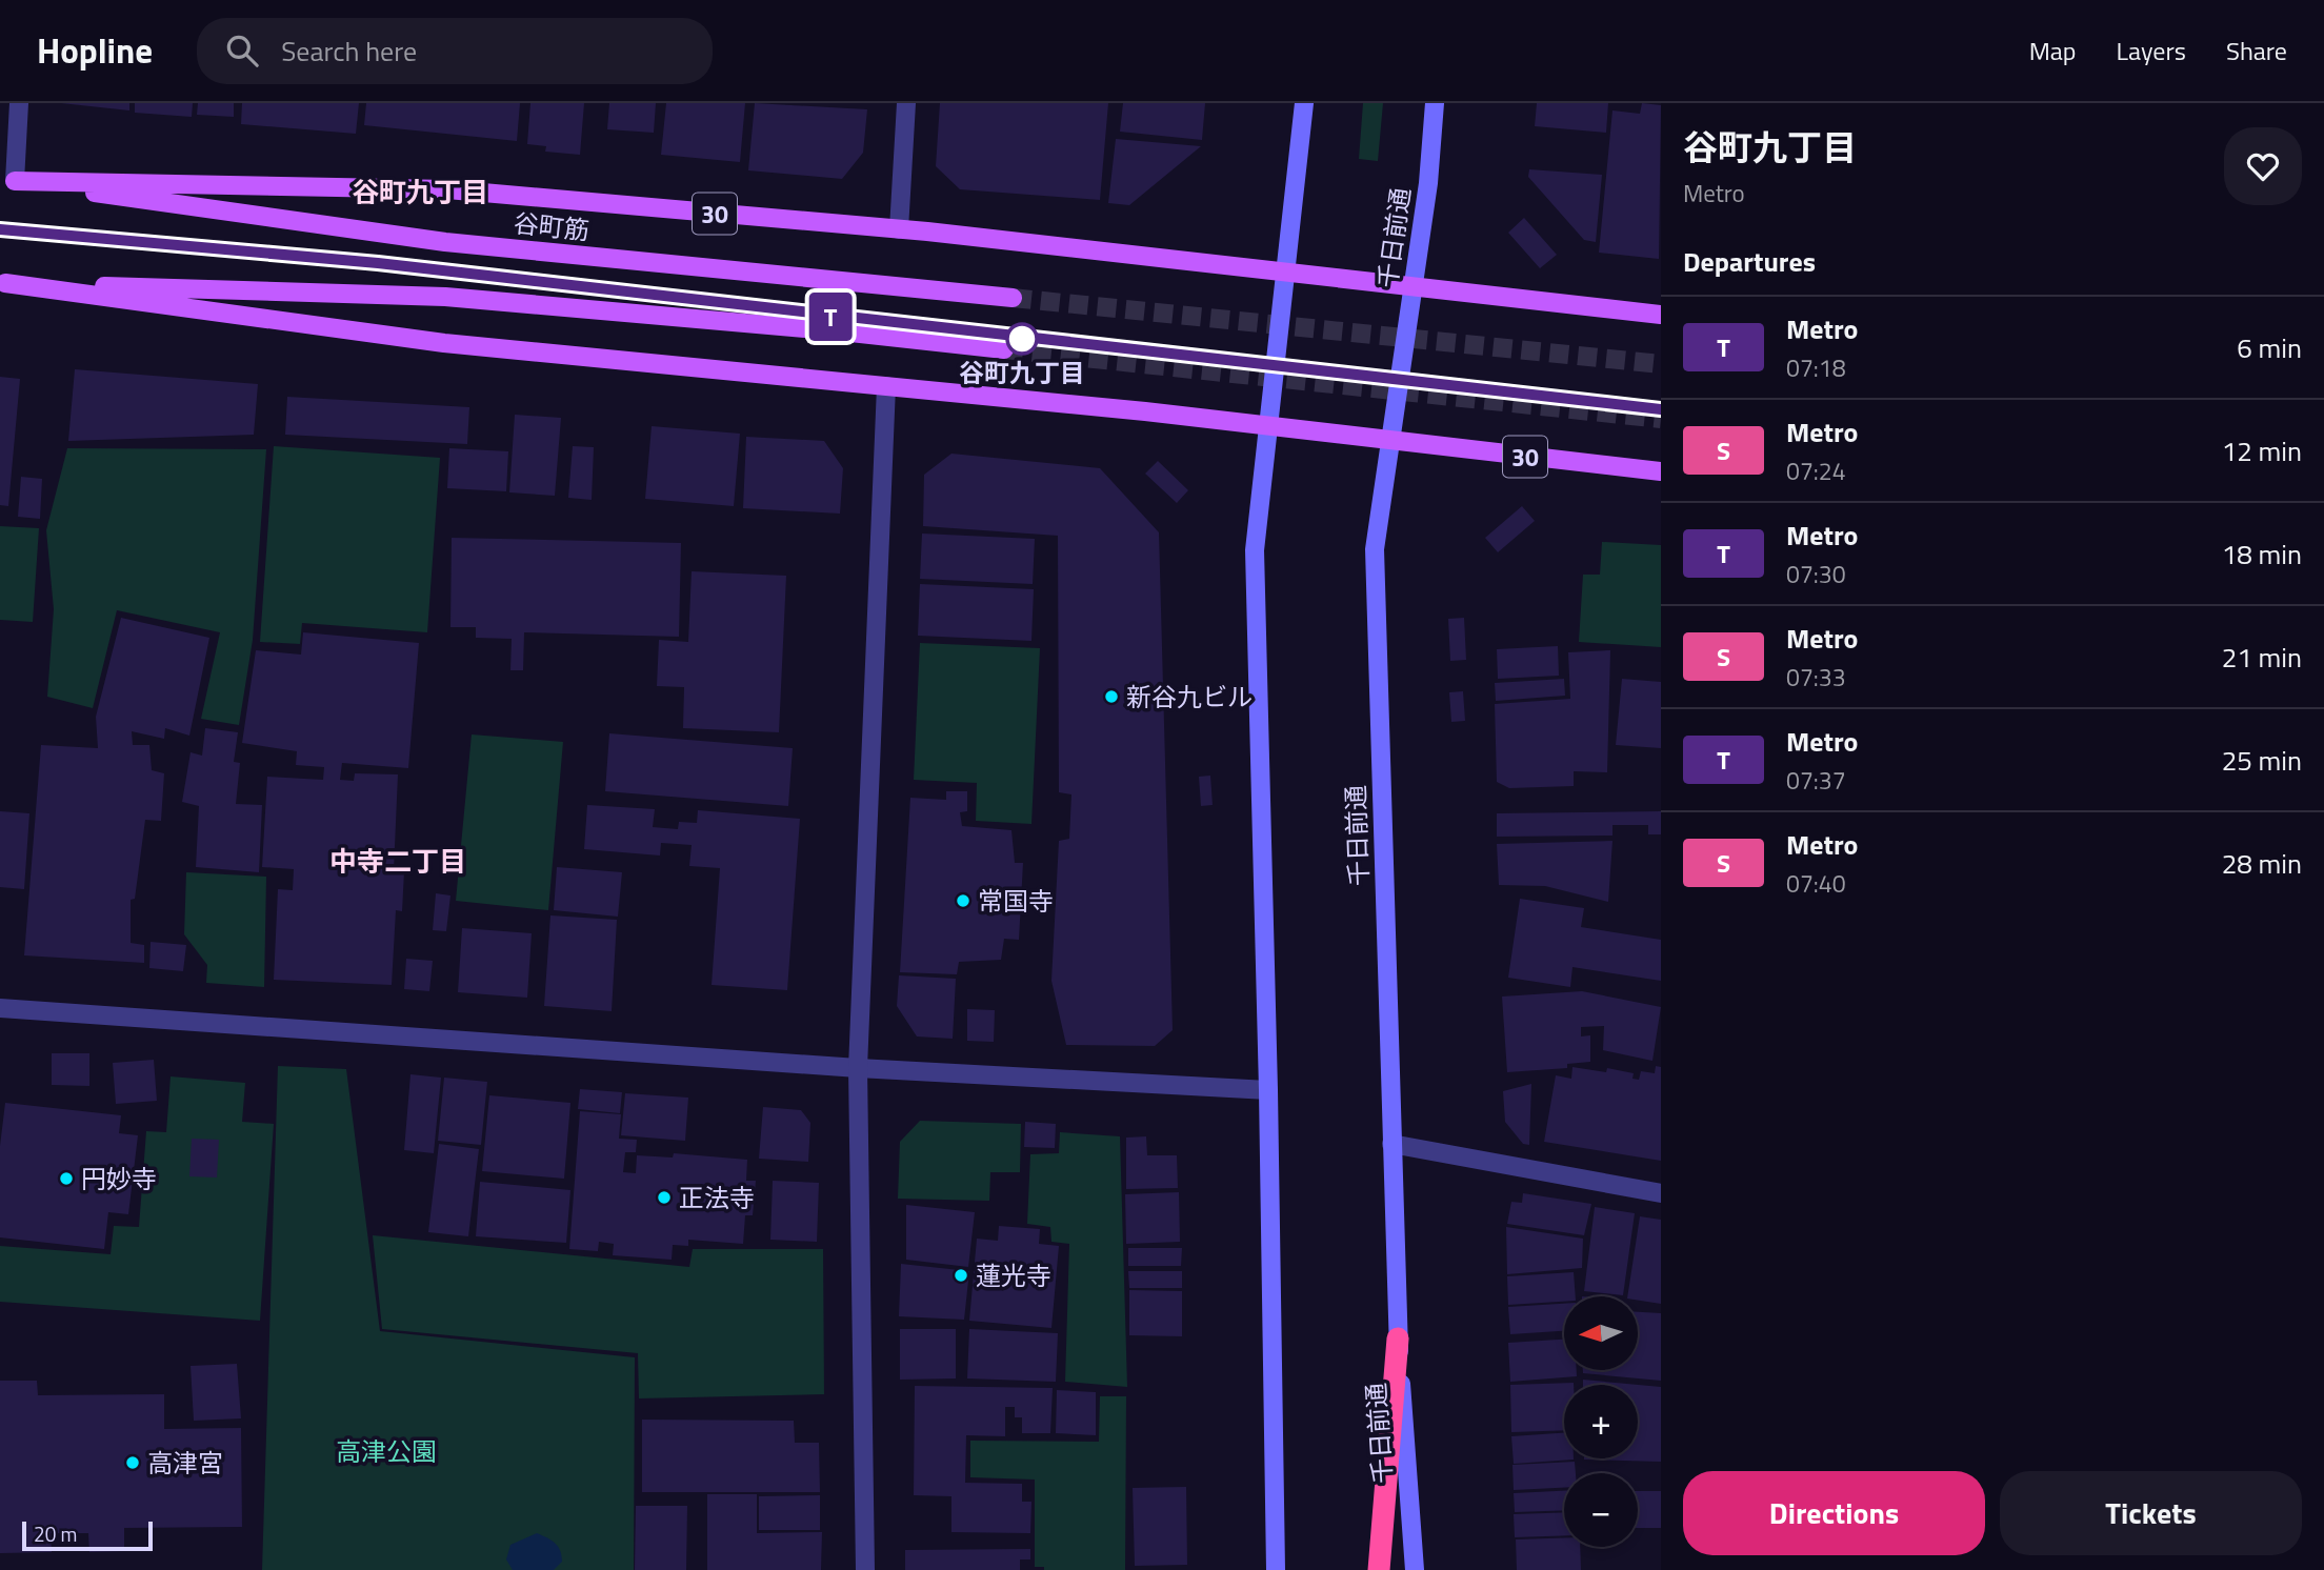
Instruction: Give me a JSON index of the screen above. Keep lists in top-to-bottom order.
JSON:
{
  "streets": {
    "main road": ["30", "谷町筋", "千日前通"]
  },
  "crossings": [
    ["30", "谷町筋"],
    ["30", "千日前通"]
  ],
  "districts": ["谷町九丁目", "中寺二丁目"],
  "parks": ["高津公園"],
  "places": [
    "谷町九丁目",
    "新谷九ビル",
    "常国寺",
    "円妙寺",
    "正法寺",
    "蓮光寺",
    "高津宮"
  ],
  "lines": ["metro line T"],
  "scale_bar": "20 m",
  "north": "left",
  "page": {
    "header": "Hopline",
    "search": "Search here",
    "nav": ["Map", "Layers", "Share"],
    "on_map": "T",
    "heading": [
      ["谷町九丁目", "Metro"],
      "Departures"
    ],
    "list": [
      {
        "mark": "T",
        "name": "Metro",
        "note": "07:18",
        "value": "6 min"
      },
      {
        "mark": "S",
        "name": "Metro",
        "note": "07:24",
        "value": "12 min"
      },
      {
        "mark": "T",
        "name": "Metro",
        "note": "07:30",
        "value": "18 min"
      },
      {
        "mark": "S",
        "name": "Metro",
        "note": "07:33",
        "value": "21 min"
      },
      {
        "mark": "T",
        "name": "Metro",
        "note": "07:37",
        "value": "25 min"
      },
      {
        "mark": "S",
        "name": "Metro",
        "note": "07:40",
        "value": "28 min"
      }
    ],
    "map_buttons": ["+", "−"],
    "buttons": ["Directions", "Tickets"],
    "scale": "20 m"
  }
}
